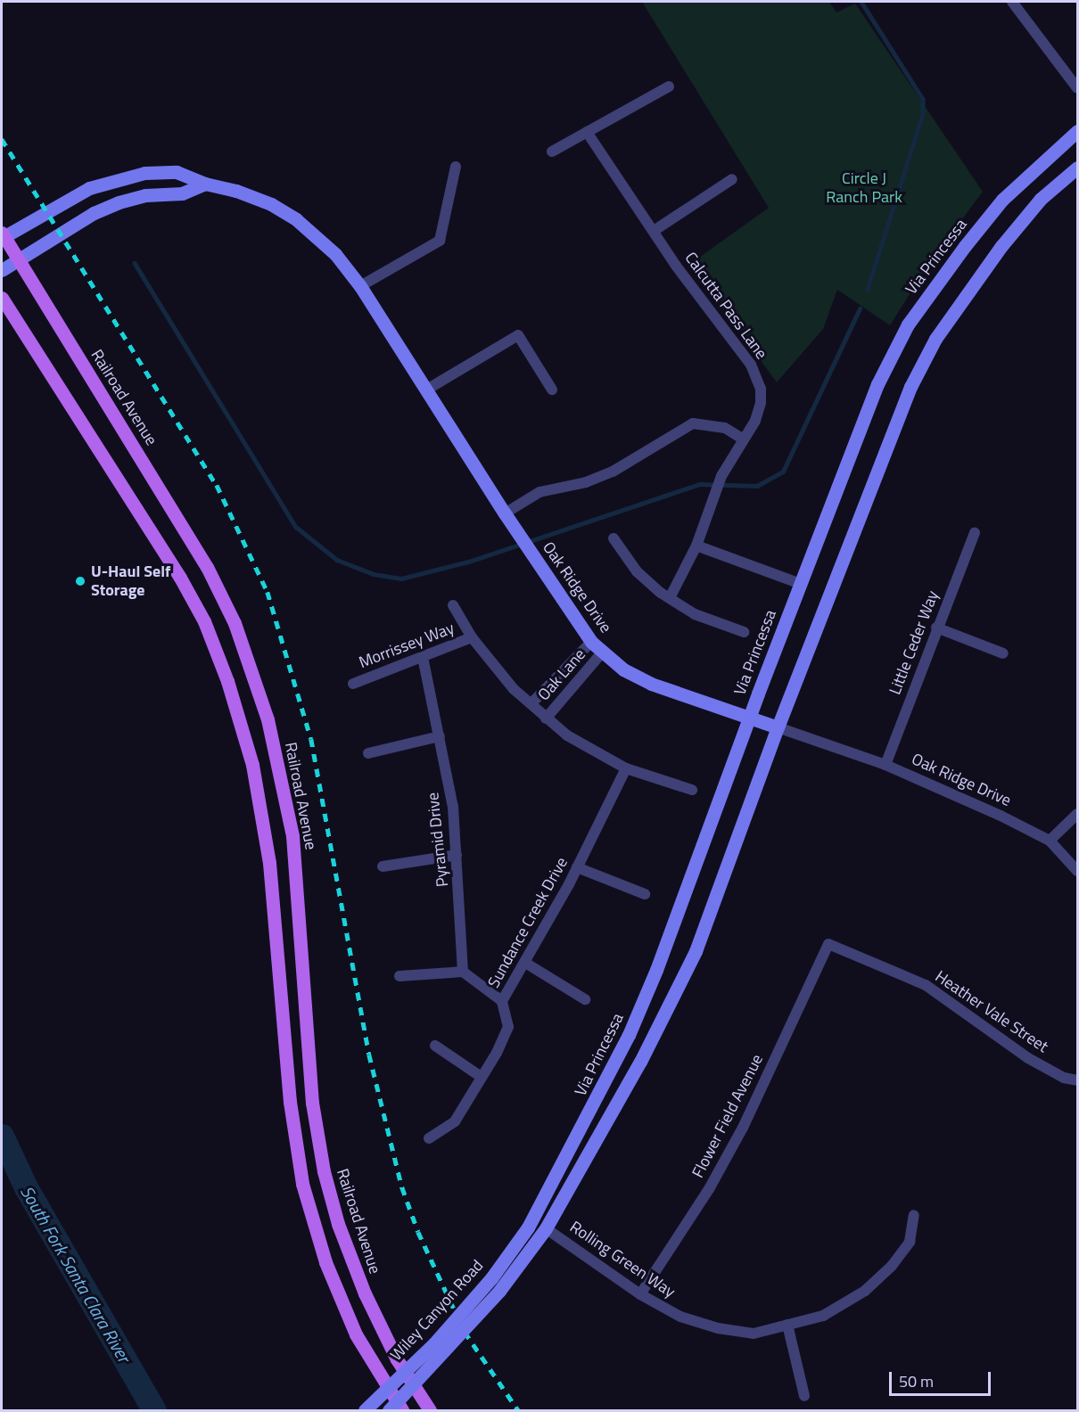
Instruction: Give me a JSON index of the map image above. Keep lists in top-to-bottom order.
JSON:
{
  "streets": {
    "main road": [
      "Via Princessa",
      "Railroad Avenue",
      "Oak Ridge Drive",
      "Wiley Canyon Road"
    ],
    "street": [
      "Calcutta Pass Lane",
      "Little Ceder Way",
      "Morrissey Way",
      "Oak Lane",
      "Pyramid Drive",
      "Sundance Creek Drive",
      "Heather Vale Street",
      "Flower Field Avenue",
      "Rolling Green Way"
    ]
  },
  "crossings": [
    ["Via Princessa", "Oak Ridge Drive"],
    ["Via Princessa", "Wiley Canyon Road"],
    ["Railroad Avenue", "Oak Ridge Drive"],
    ["Oak Ridge Drive", "Little Ceder Way"],
    ["Oak Ridge Drive", "Oak Lane"],
    ["Morrissey Way", "Pyramid Drive"],
    ["Heather Vale Street", "Flower Field Avenue"],
    ["Flower Field Avenue", "Rolling Green Way"],
    ["Rolling Green Way", "Wiley Canyon Road"]
  ],
  "water": ["South Fork Santa Clara River"],
  "parks": ["Circle J Ranch Park"],
  "places": ["U-Haul Self Storage"],
  "scale_bar": "50 m"
}
